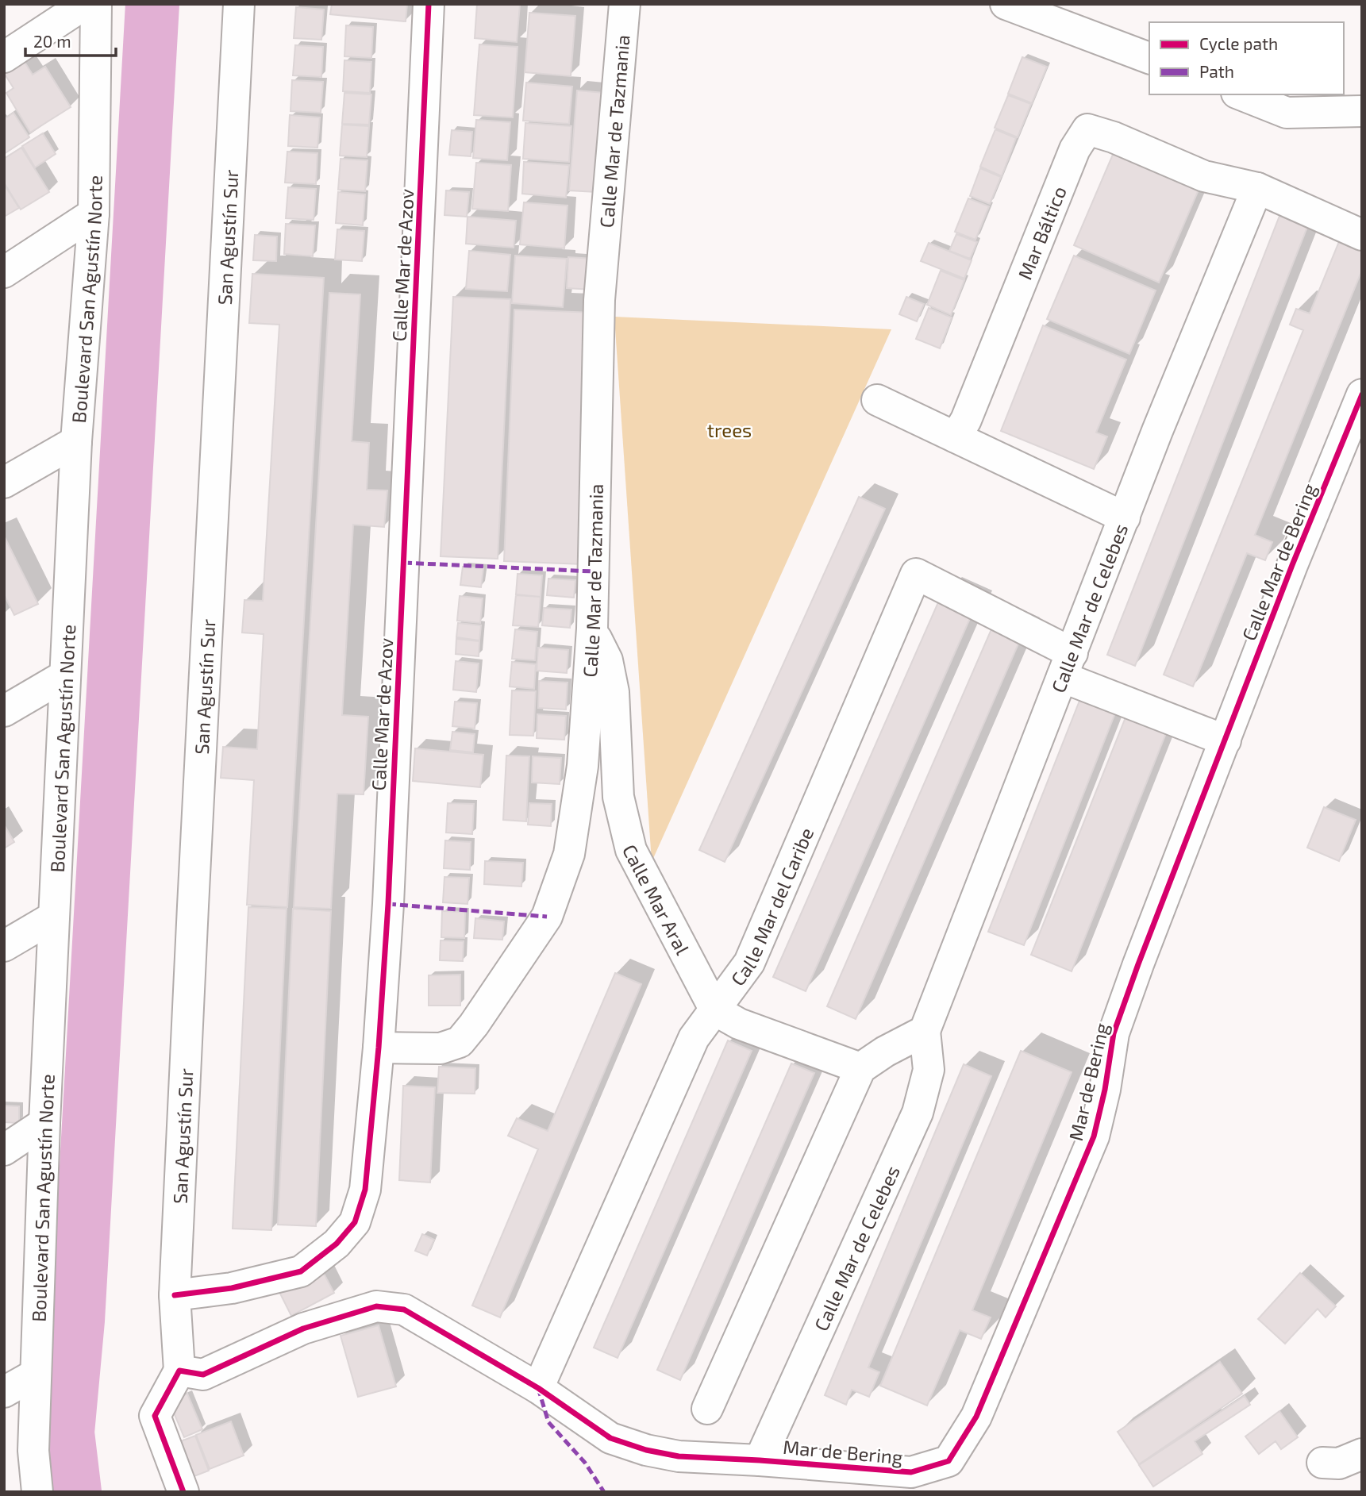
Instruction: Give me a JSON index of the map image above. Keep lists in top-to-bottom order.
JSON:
{
  "streets": {
    "street": [
      "Calle Mar de Tazmania",
      "Mar Báltico",
      "San Agustín Sur",
      "Calle Mar de Azov",
      "Boulevard San Agustín Norte",
      "Calle Mar de Bering",
      "Calle Mar de Celebes",
      "Calle Mar Aral",
      "Calle Mar del Caribe",
      "Mar de Bering"
    ]
  },
  "crossings": [
    ["Calle Mar de Tazmania", "Calle Mar de Azov"],
    ["Calle Mar de Tazmania", "Calle Mar Aral"],
    ["Mar Báltico", "Calle Mar de Celebes"],
    ["San Agustín Sur", "Calle Mar de Azov"],
    ["San Agustín Sur", "Mar de Bering"],
    ["Calle Mar de Bering", "Mar de Bering"],
    ["Calle Mar de Celebes", "Calle Mar del Caribe"],
    ["Calle Mar de Celebes", "Mar de Bering"],
    ["Calle Mar Aral", "Calle Mar del Caribe"],
    ["Calle Mar del Caribe", "Mar de Bering"]
  ],
  "parks": ["trees"],
  "legend": ["Cycle path", "Path"],
  "scale_bar": "20 m"
}
